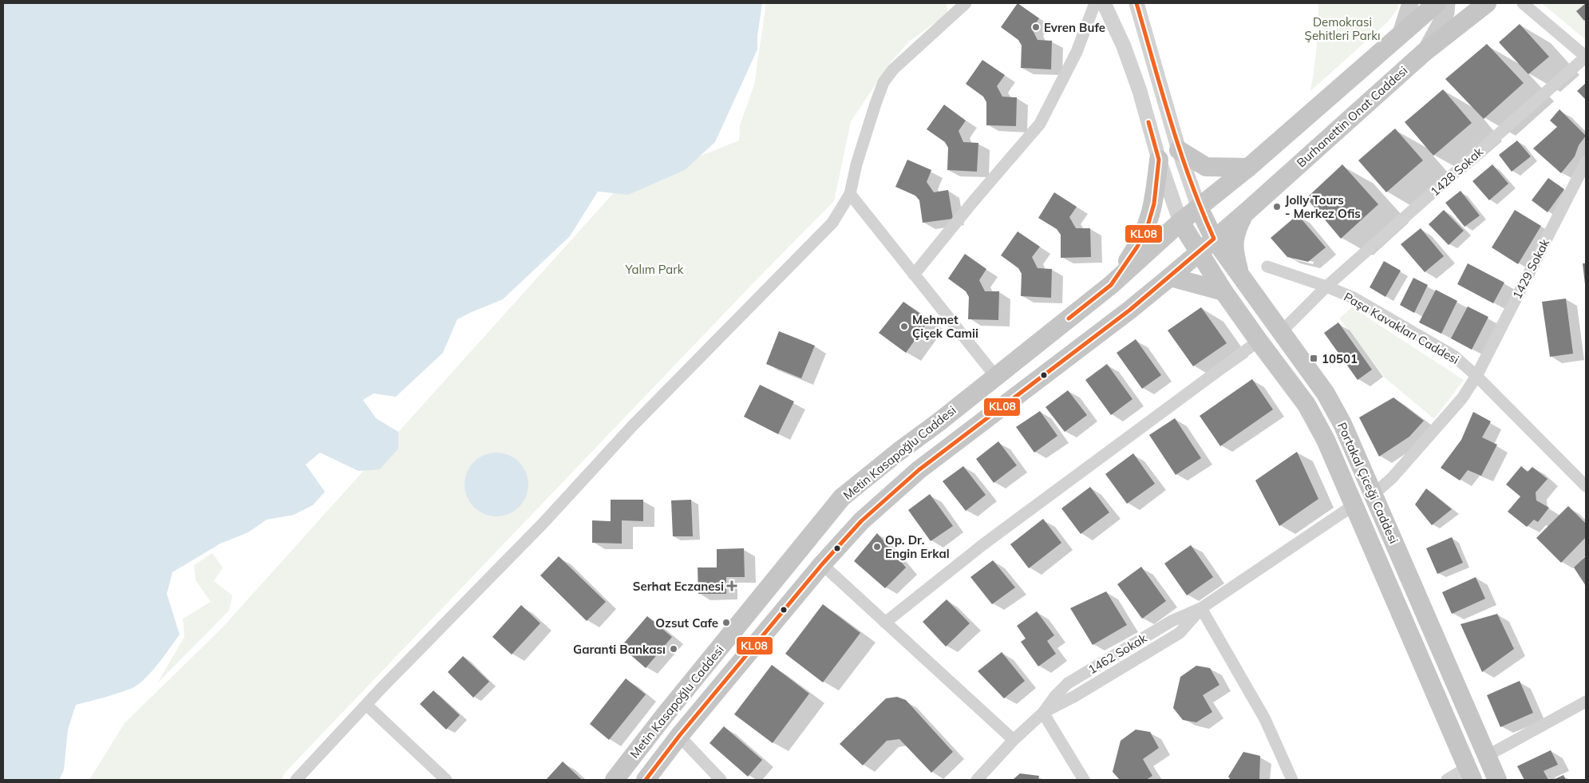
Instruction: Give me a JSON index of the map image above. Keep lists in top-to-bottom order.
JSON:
{
  "streets": {
    "main road": ["Burhanettin Onat Caddesi", "Metin Kasapoğlu Caddesi", "Portakal Çiceği Caddesi"],
    "street": [
      "1428 Sokak",
      "1429 Sokak",
      "Paşa Kavakları Caddesi",
      "1462 Sokak"
    ]
  },
  "crossings": [
    ["Burhanettin Onat Caddesi", "Metin Kasapoğlu Caddesi"],
    ["Burhanettin Onat Caddesi", "Portakal Çiceği Caddesi"],
    ["1428 Sokak", "Paşa Kavakları Caddesi"],
    ["1428 Sokak", "Portakal Çiceği Caddesi"],
    ["1429 Sokak", "Paşa Kavakları Caddesi"],
    ["1429 Sokak", "Portakal Çiceği Caddesi"],
    ["Metin Kasapoğlu Caddesi", "Portakal Çiceği Caddesi"],
    ["Portakal Çiceği Caddesi", "1462 Sokak"]
  ],
  "parks": ["Demokrasi Şehitleri Parkı", "Yalım Park"],
  "places": {
    "other": [
      "Evren Bufe",
      "Jolly Tours - Merkez Ofis",
      "Mehmet Çiçek Camii",
      "Op. Dr. Engin Erkal",
      "Ozsut Cafe",
      "Garanti Bankası"
    ],
    "transit": ["10501"],
    "health": ["Serhat Eczanesi"]
  },
  "lines": ["transit line KL08"]
}
